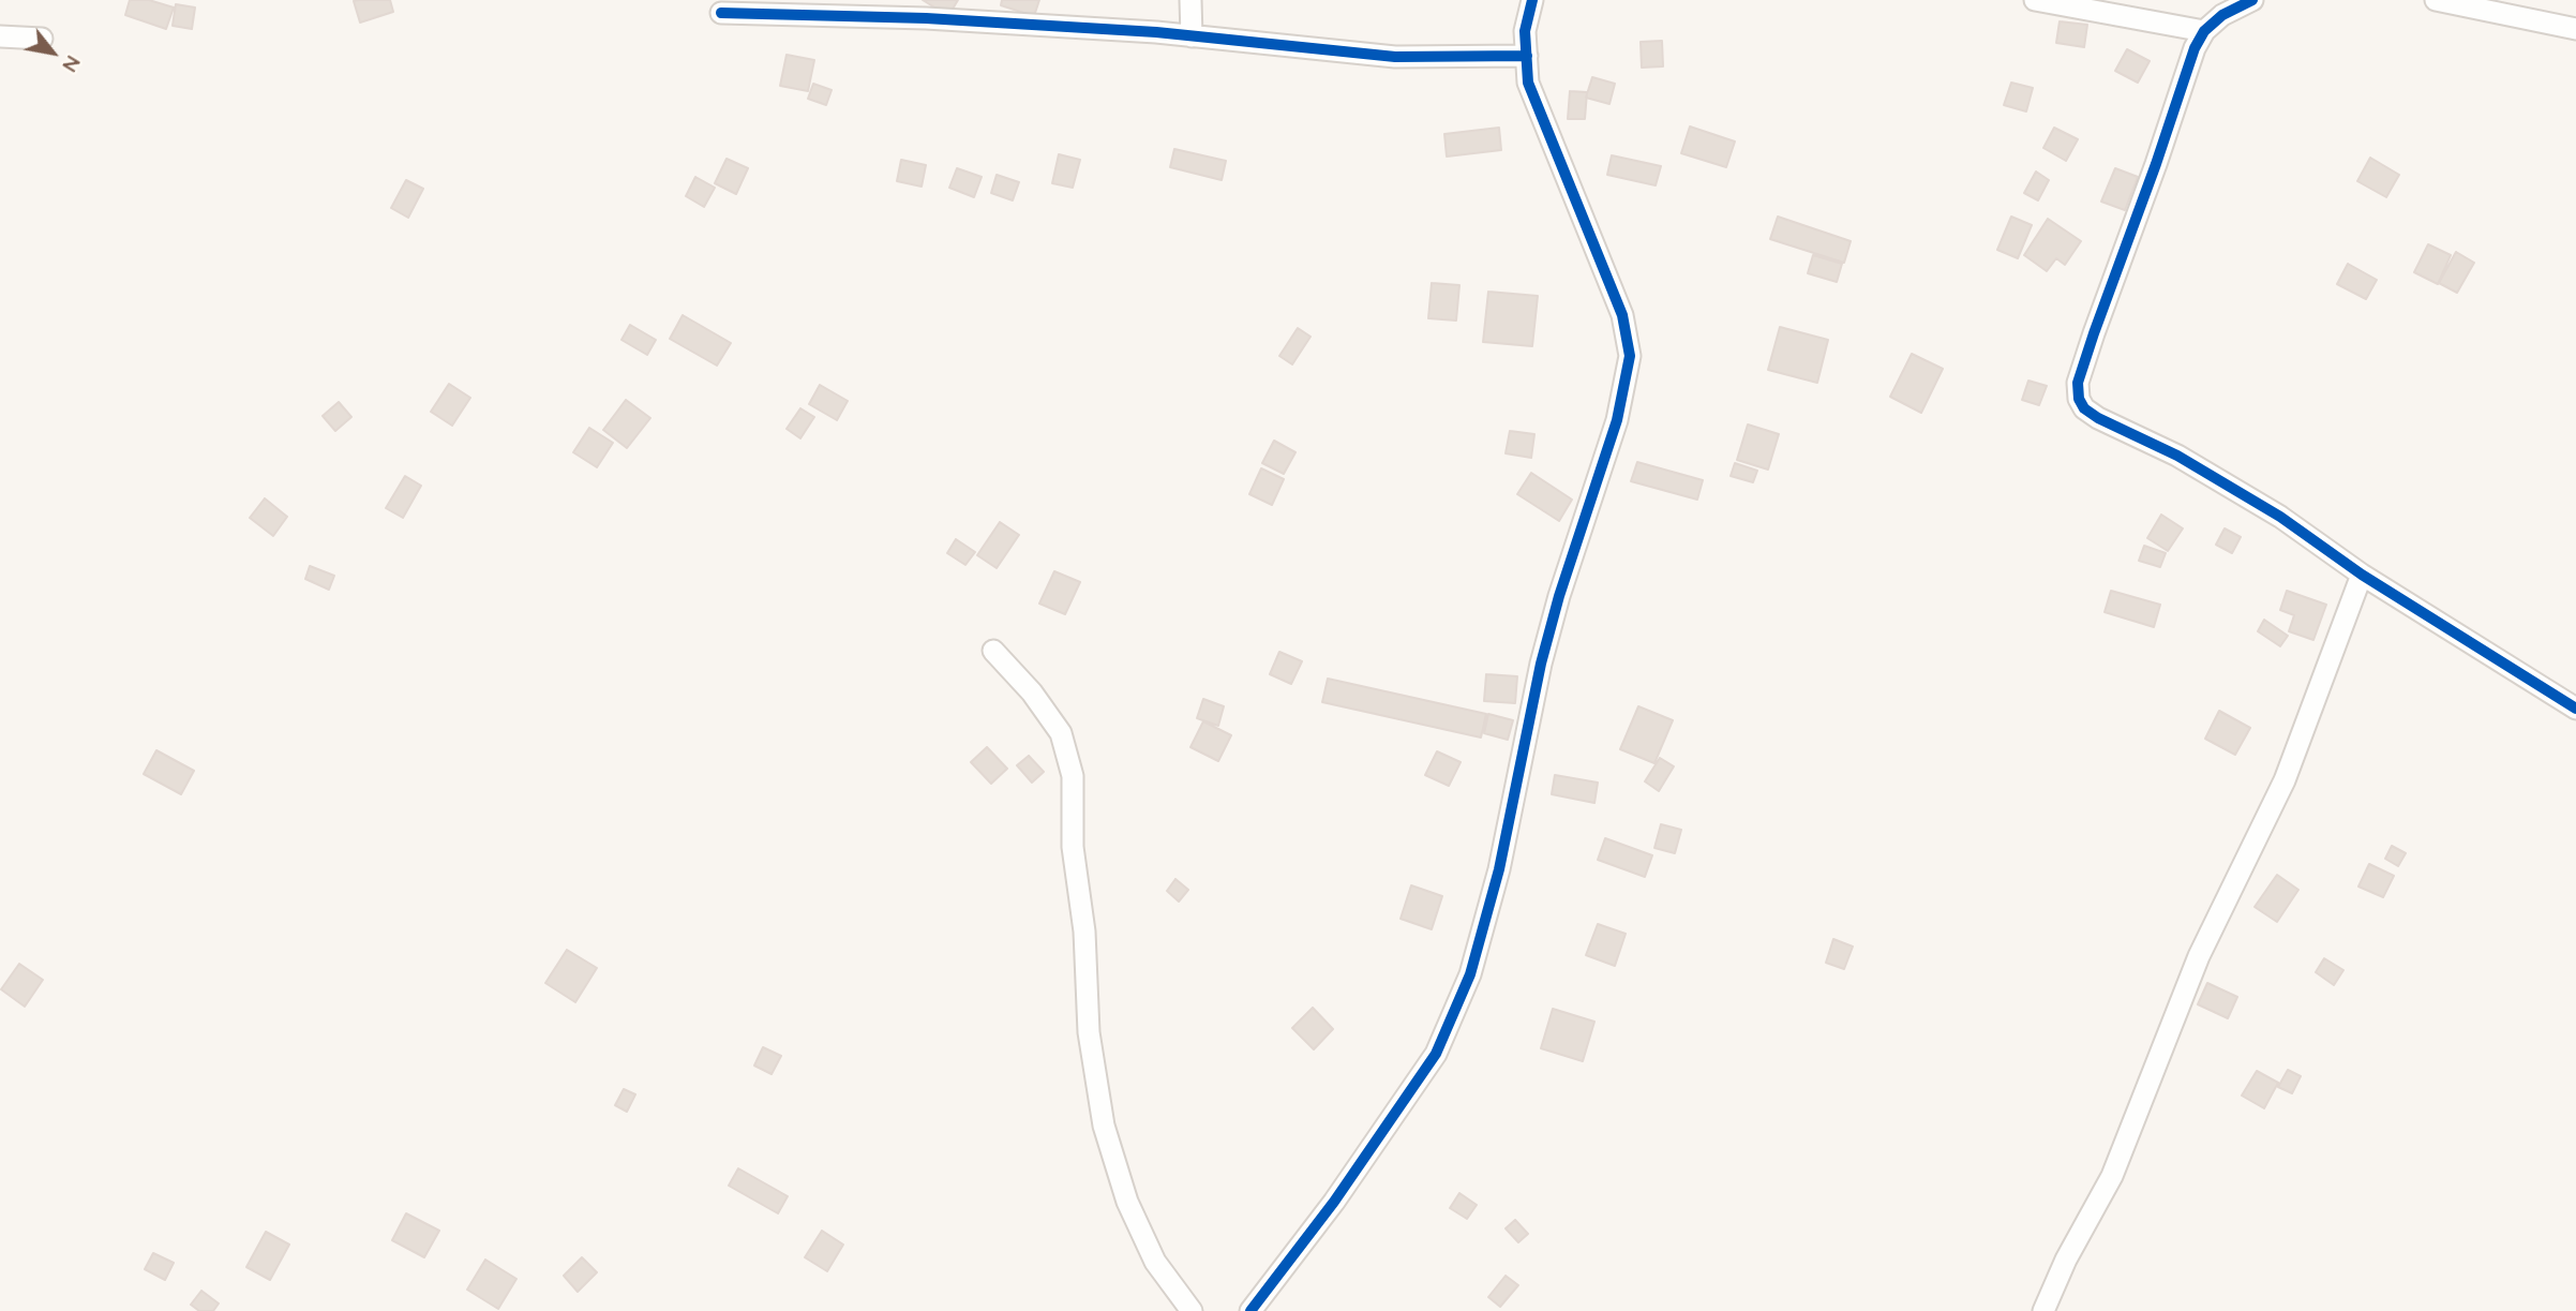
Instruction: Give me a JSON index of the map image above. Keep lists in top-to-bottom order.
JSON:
{
  "north": "bottom right"
}
